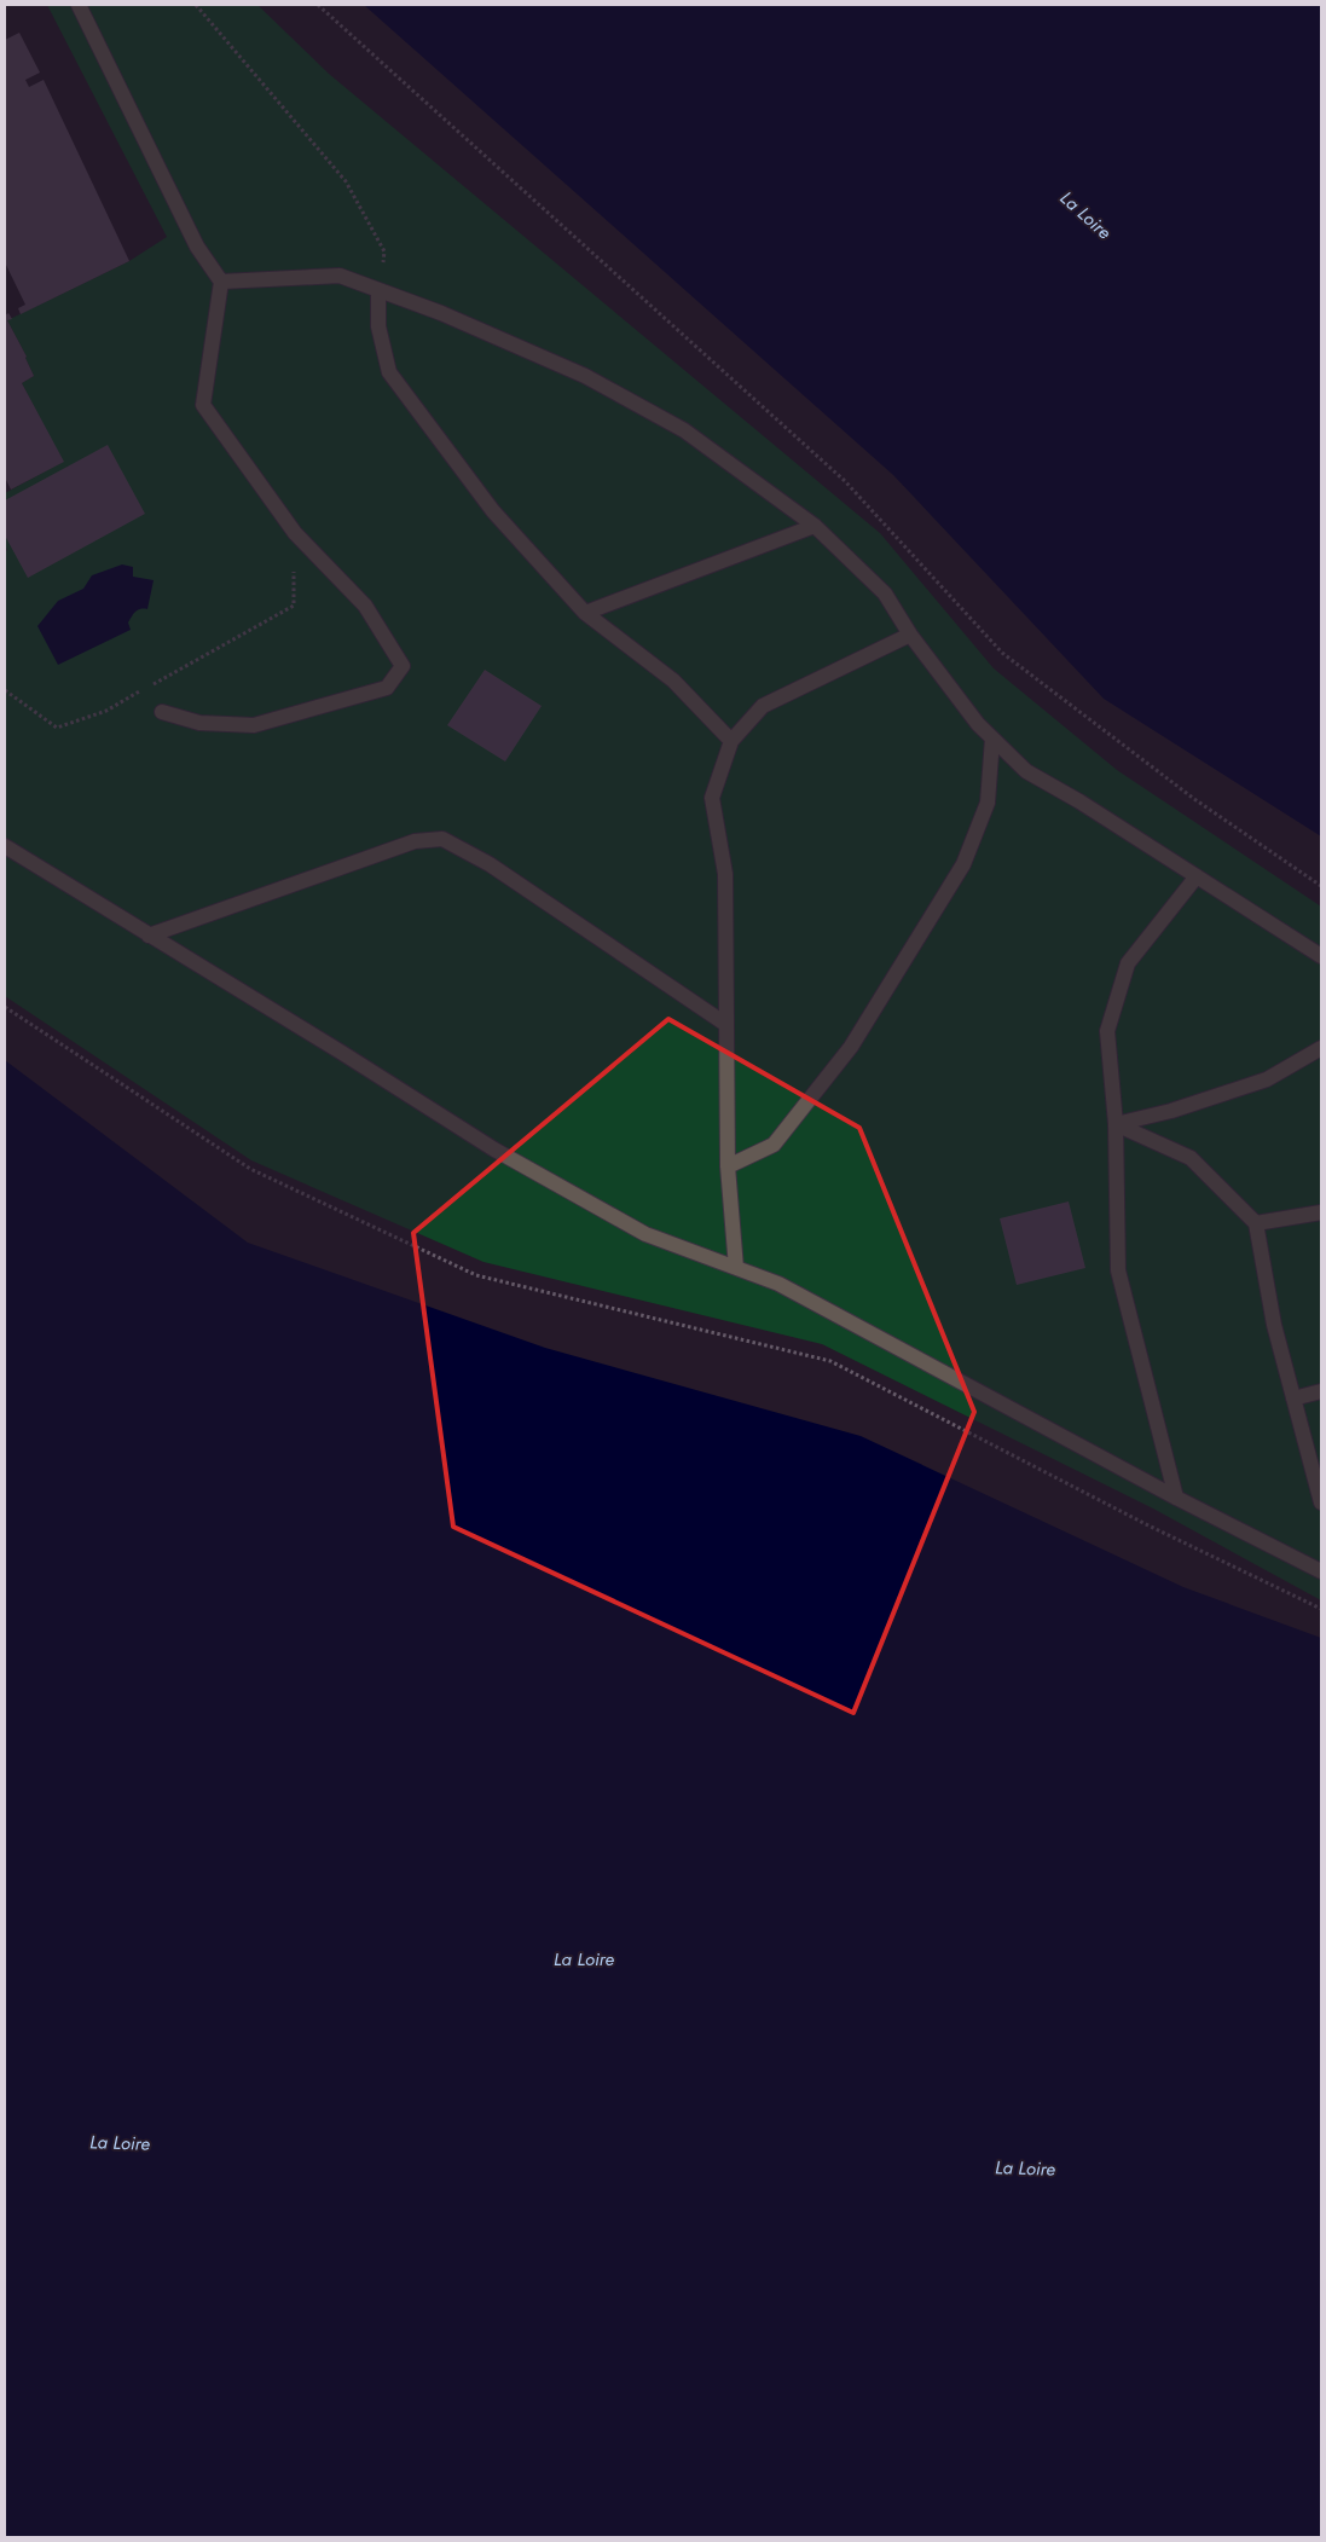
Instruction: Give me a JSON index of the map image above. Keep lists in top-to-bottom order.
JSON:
{
  "water": ["La Loire"]
}
